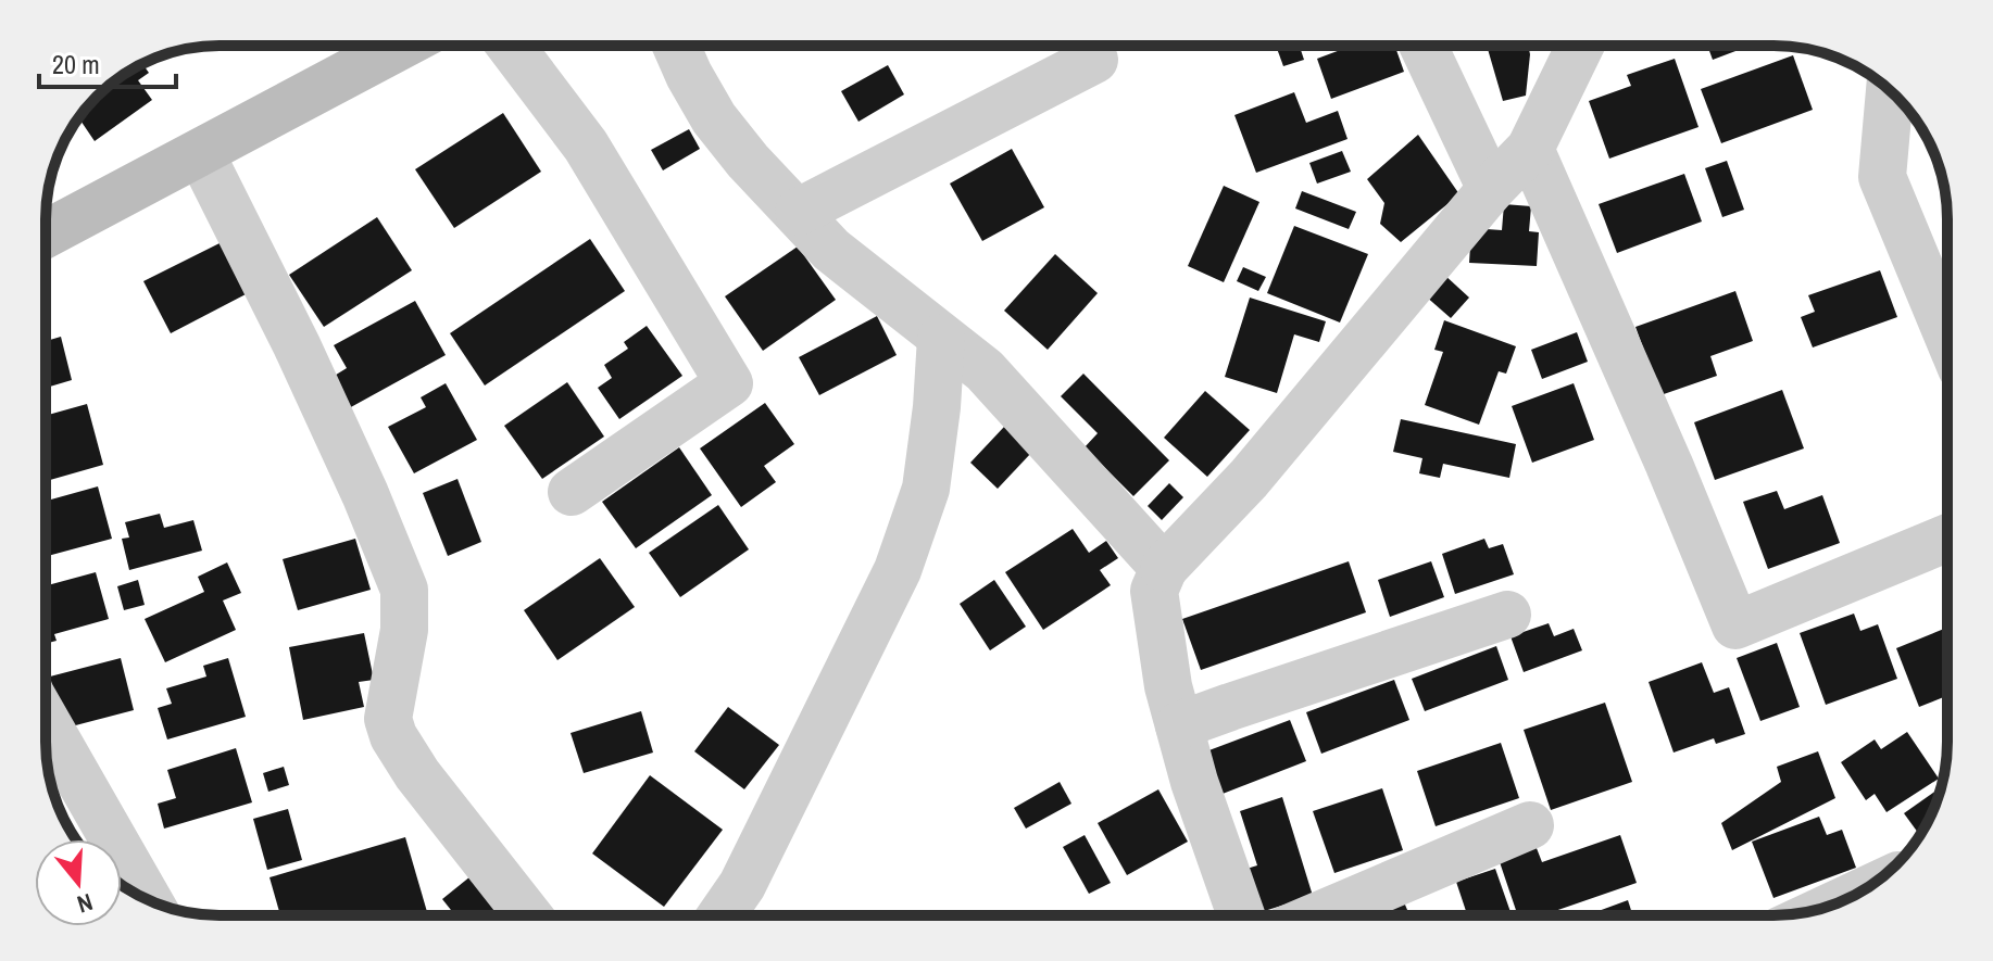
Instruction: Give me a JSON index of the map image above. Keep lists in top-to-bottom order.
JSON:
{
  "scale_bar": "20 m",
  "north": "bottom"
}
